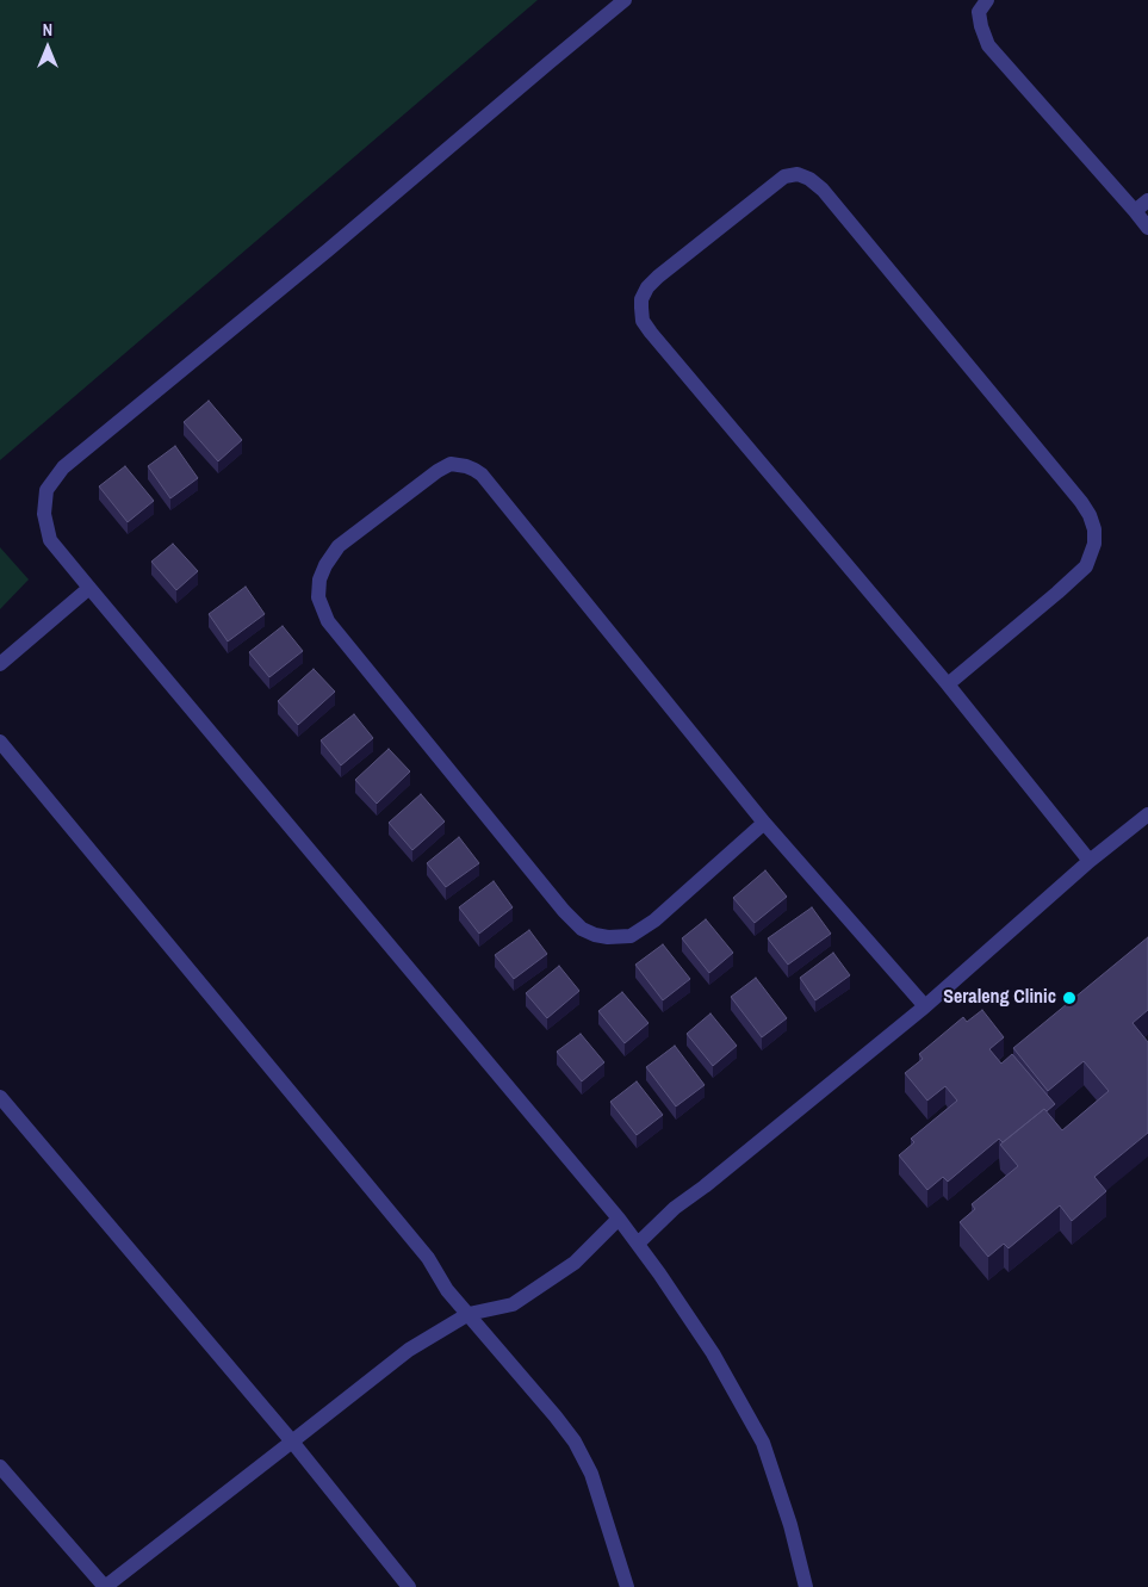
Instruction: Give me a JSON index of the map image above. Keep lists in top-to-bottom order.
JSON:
{
  "places": ["Seraleng Clinic"],
  "north": "top"
}
